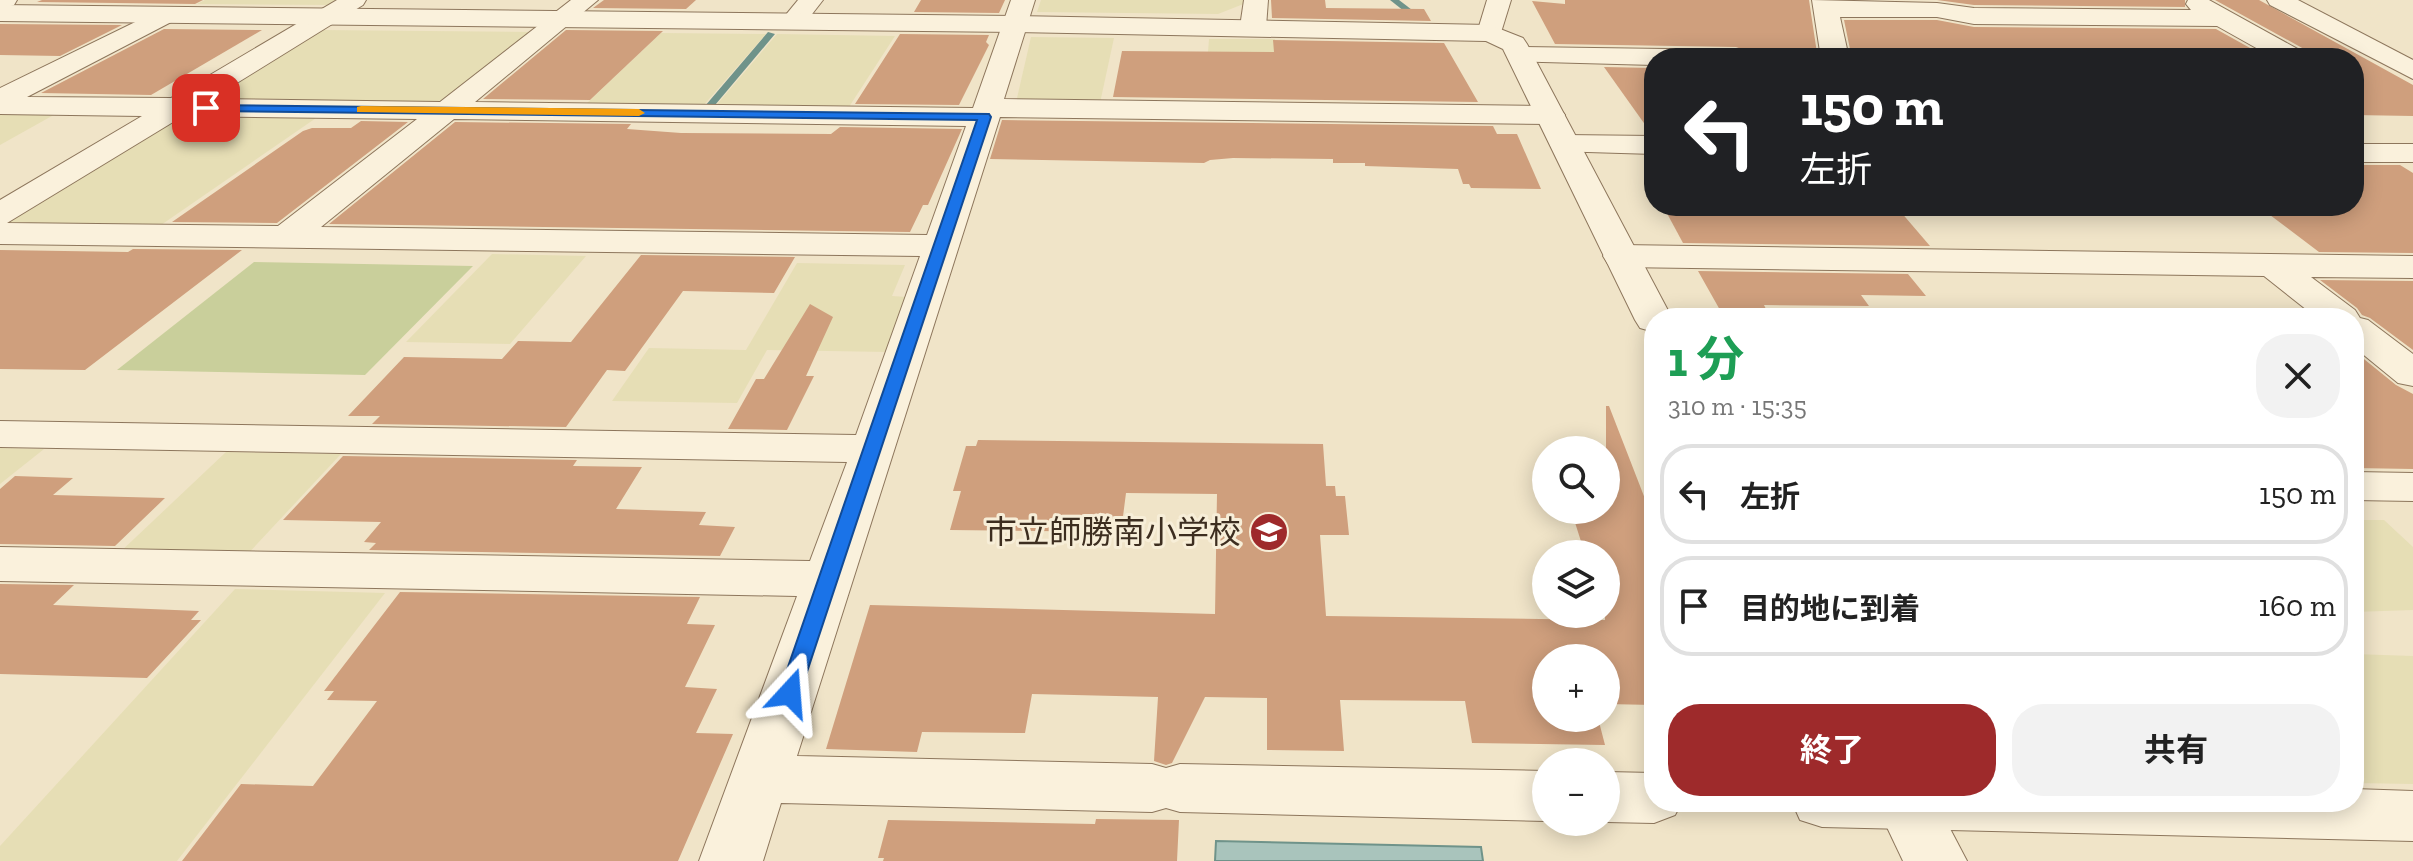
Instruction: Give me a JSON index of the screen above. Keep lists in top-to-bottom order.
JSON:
{
  "places": {
    "school or university": ["市立師勝南小学校"]
  },
  "page": {
    "turn": ["150 m", "左折"],
    "heading": ["1 分", "310 m · 15:35"],
    "map_buttons": ["+", "−"],
    "list": [
      {
        "name": "左折",
        "value": "150 m"
      },
      {
        "name": "目的地に到着",
        "value": "160 m"
      }
    ],
    "buttons": ["終了", "共有"]
  }
}
